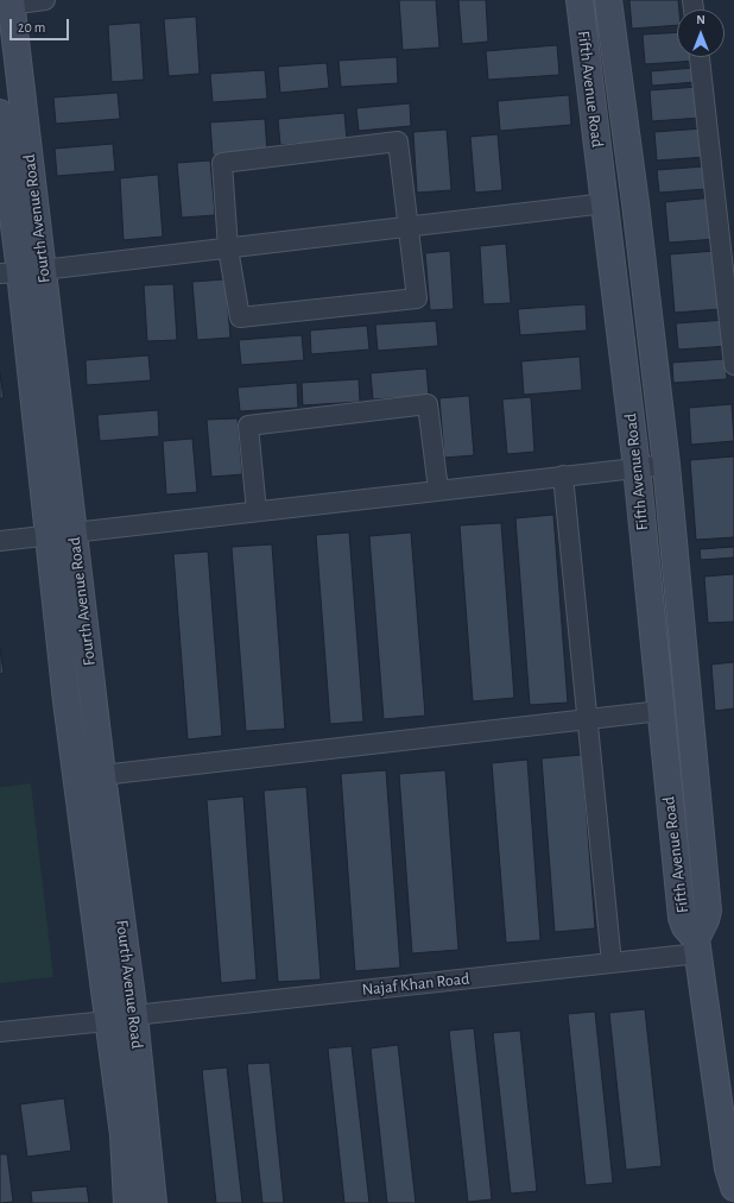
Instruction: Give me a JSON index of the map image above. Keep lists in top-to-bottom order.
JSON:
{
  "streets": {
    "main road": ["Fifth Avenue Road", "Fourth Avenue Road"],
    "street": ["Najaf Khan Road"]
  },
  "crossings": [
    ["Fifth Avenue Road", "Najaf Khan Road"],
    ["Fourth Avenue Road", "Najaf Khan Road"]
  ],
  "scale_bar": "20 m",
  "north": "top"
}
